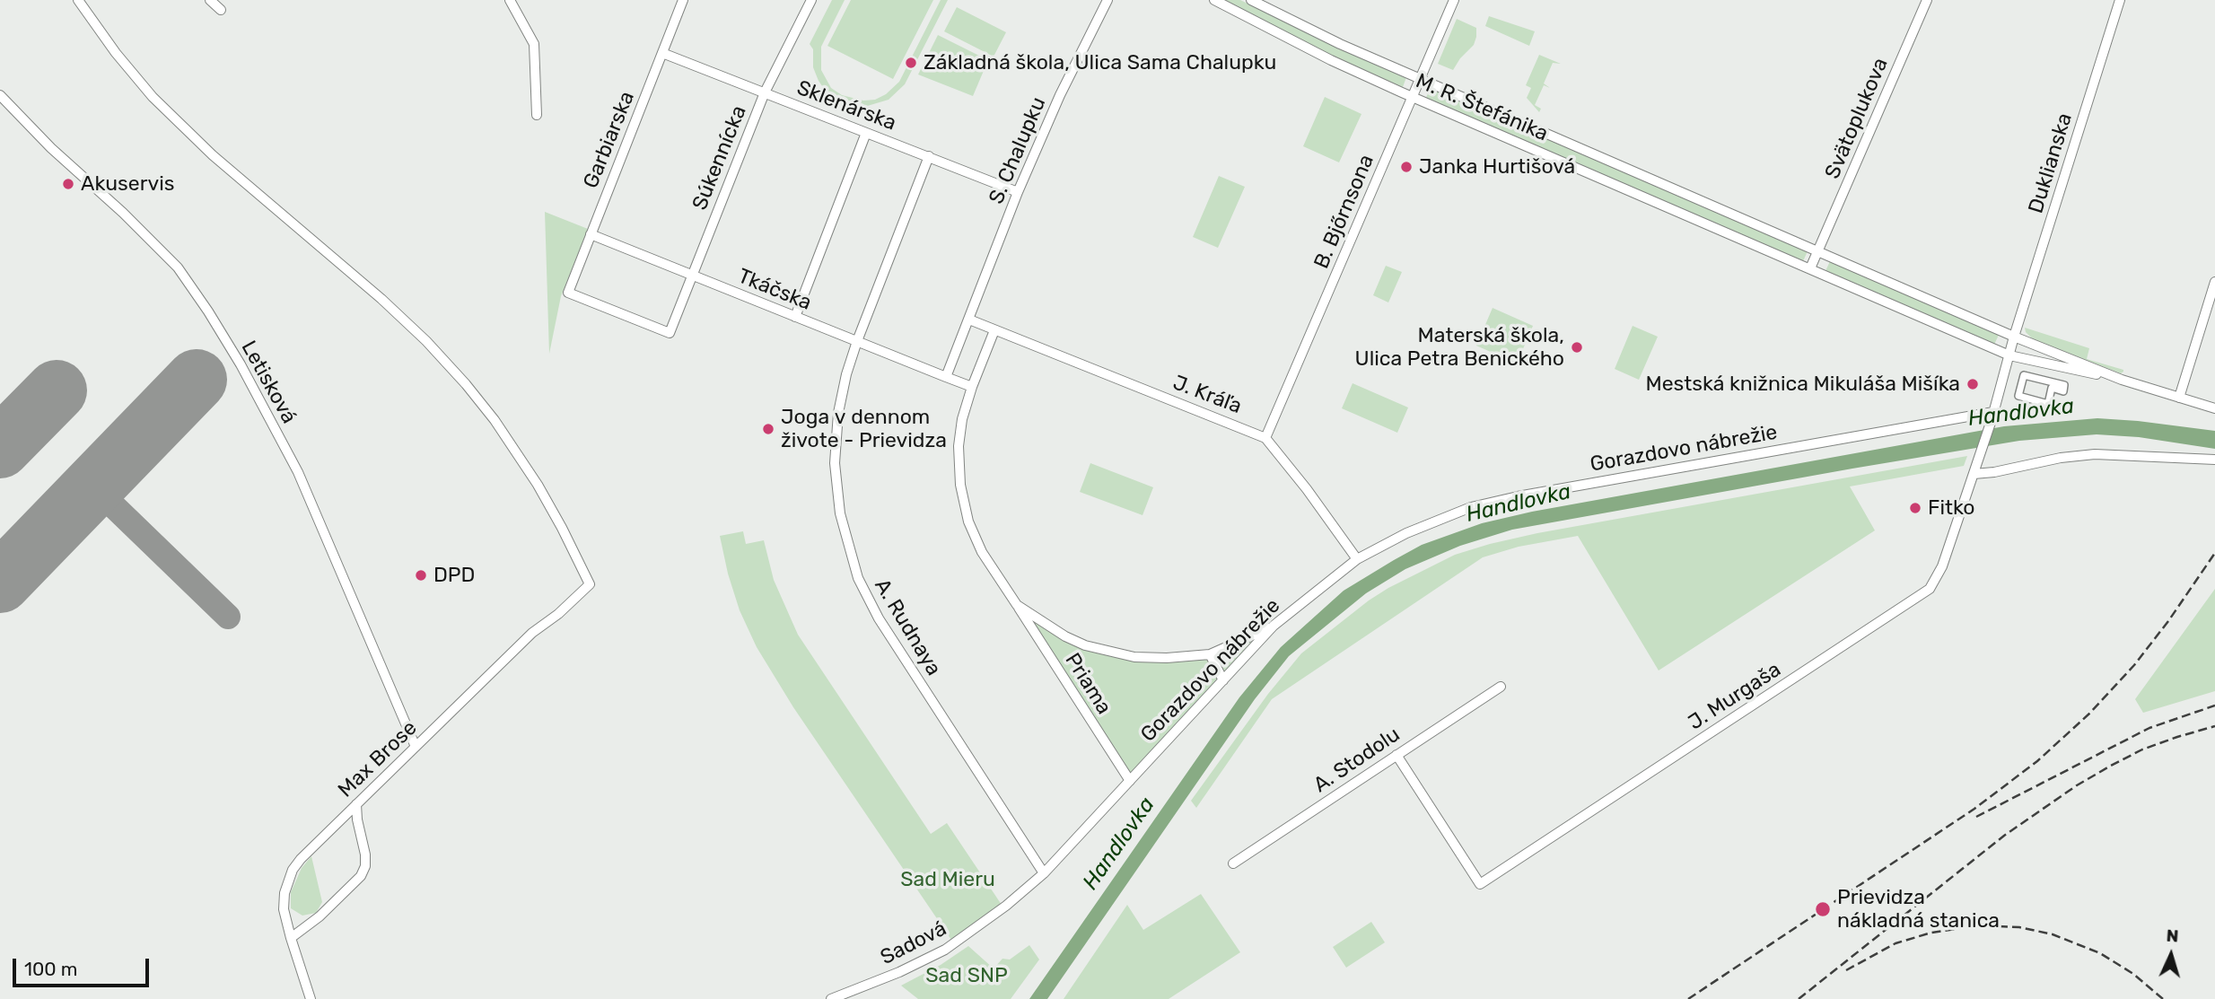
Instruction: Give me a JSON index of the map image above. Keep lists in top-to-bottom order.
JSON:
{
  "streets": {
    "street": [
      "Sklenárska",
      "M. R. Štefánika",
      "Svätoplukova",
      "Garbiarska",
      "S. Chalupku",
      "Súkennícka",
      "Duklianska",
      "B. Bjőrnsona",
      "Tkáčska",
      "Letisková",
      "J. Kráľa",
      "Gorazdovo nábrežie",
      "A. Rudnaya",
      "Priama",
      "J. Murgaša",
      "Max Brose",
      "A. Stodolu",
      "Sadová"
    ]
  },
  "crossings": [
    ["Sklenárska", "Garbiarska"],
    ["Sklenárska", "S. Chalupku"],
    ["Sklenárska", "Súkennícka"],
    ["Sklenárska", "A. Rudnaya"],
    ["M. R. Štefánika", "Svätoplukova"],
    ["M. R. Štefánika", "Duklianska"],
    ["M. R. Štefánika", "B. Bjőrnsona"],
    ["M. R. Štefánika", "J. Murgaša"],
    ["Garbiarska", "Súkennícka"],
    ["Garbiarska", "Tkáčska"],
    ["S. Chalupku", "Tkáčska"],
    ["Súkennícka", "Tkáčska"],
    ["B. Bjőrnsona", "J. Kráľa"],
    ["Tkáčska", "A. Rudnaya"],
    ["Letisková", "Max Brose"],
    ["J. Kráľa", "Gorazdovo nábrežie"],
    ["Gorazdovo nábrežie", "A. Rudnaya"],
    ["Gorazdovo nábrežie", "Priama"],
    ["Gorazdovo nábrežie", "J. Murgaša"],
    ["Gorazdovo nábrežie", "Sadová"],
    ["J. Murgaša", "A. Stodolu"]
  ],
  "water": ["Handlovka"],
  "parks": ["Sad Mieru", "Sad SNP"],
  "places": [
    "Základná škola, Ulica Sama Chalupku",
    "Janka Hurtišová",
    "Akuservis",
    "Materská škola, Ulica Petra Benického",
    "Mestská knižnica Mikuláša Mišíka",
    "Joga v dennom živote - Prievidza",
    "Fitko",
    "DPD",
    "Prievidza nákladná stanica"
  ],
  "scale_bar": "100 m",
  "north": "top"
}
